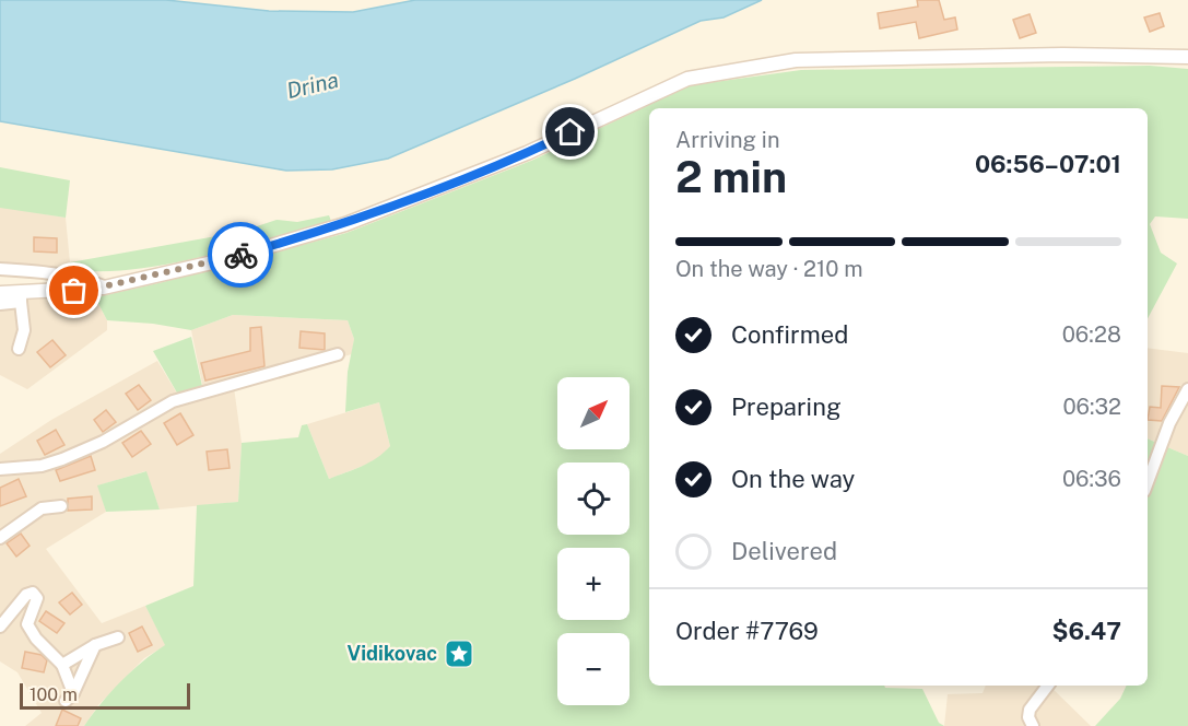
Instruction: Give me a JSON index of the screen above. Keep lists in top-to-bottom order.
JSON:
{
  "water": ["Drina"],
  "places": {
    "place": ["Vidikovac"]
  },
  "scale_bar": "100 m",
  "north": "top right",
  "page": {
    "heading": ["2 min", "Arriving in", "06:56–07:01"],
    "panel": ["Order #7769", "$6.47"],
    "bar": "On the way · 210 m",
    "list": [
      ["Confirmed", "06:28"],
      ["Preparing", "06:32"],
      ["On the way", "06:36"],
      "Delivered"
    ],
    "map_buttons": ["+", "−"],
    "scale": "100 m"
  }
}
